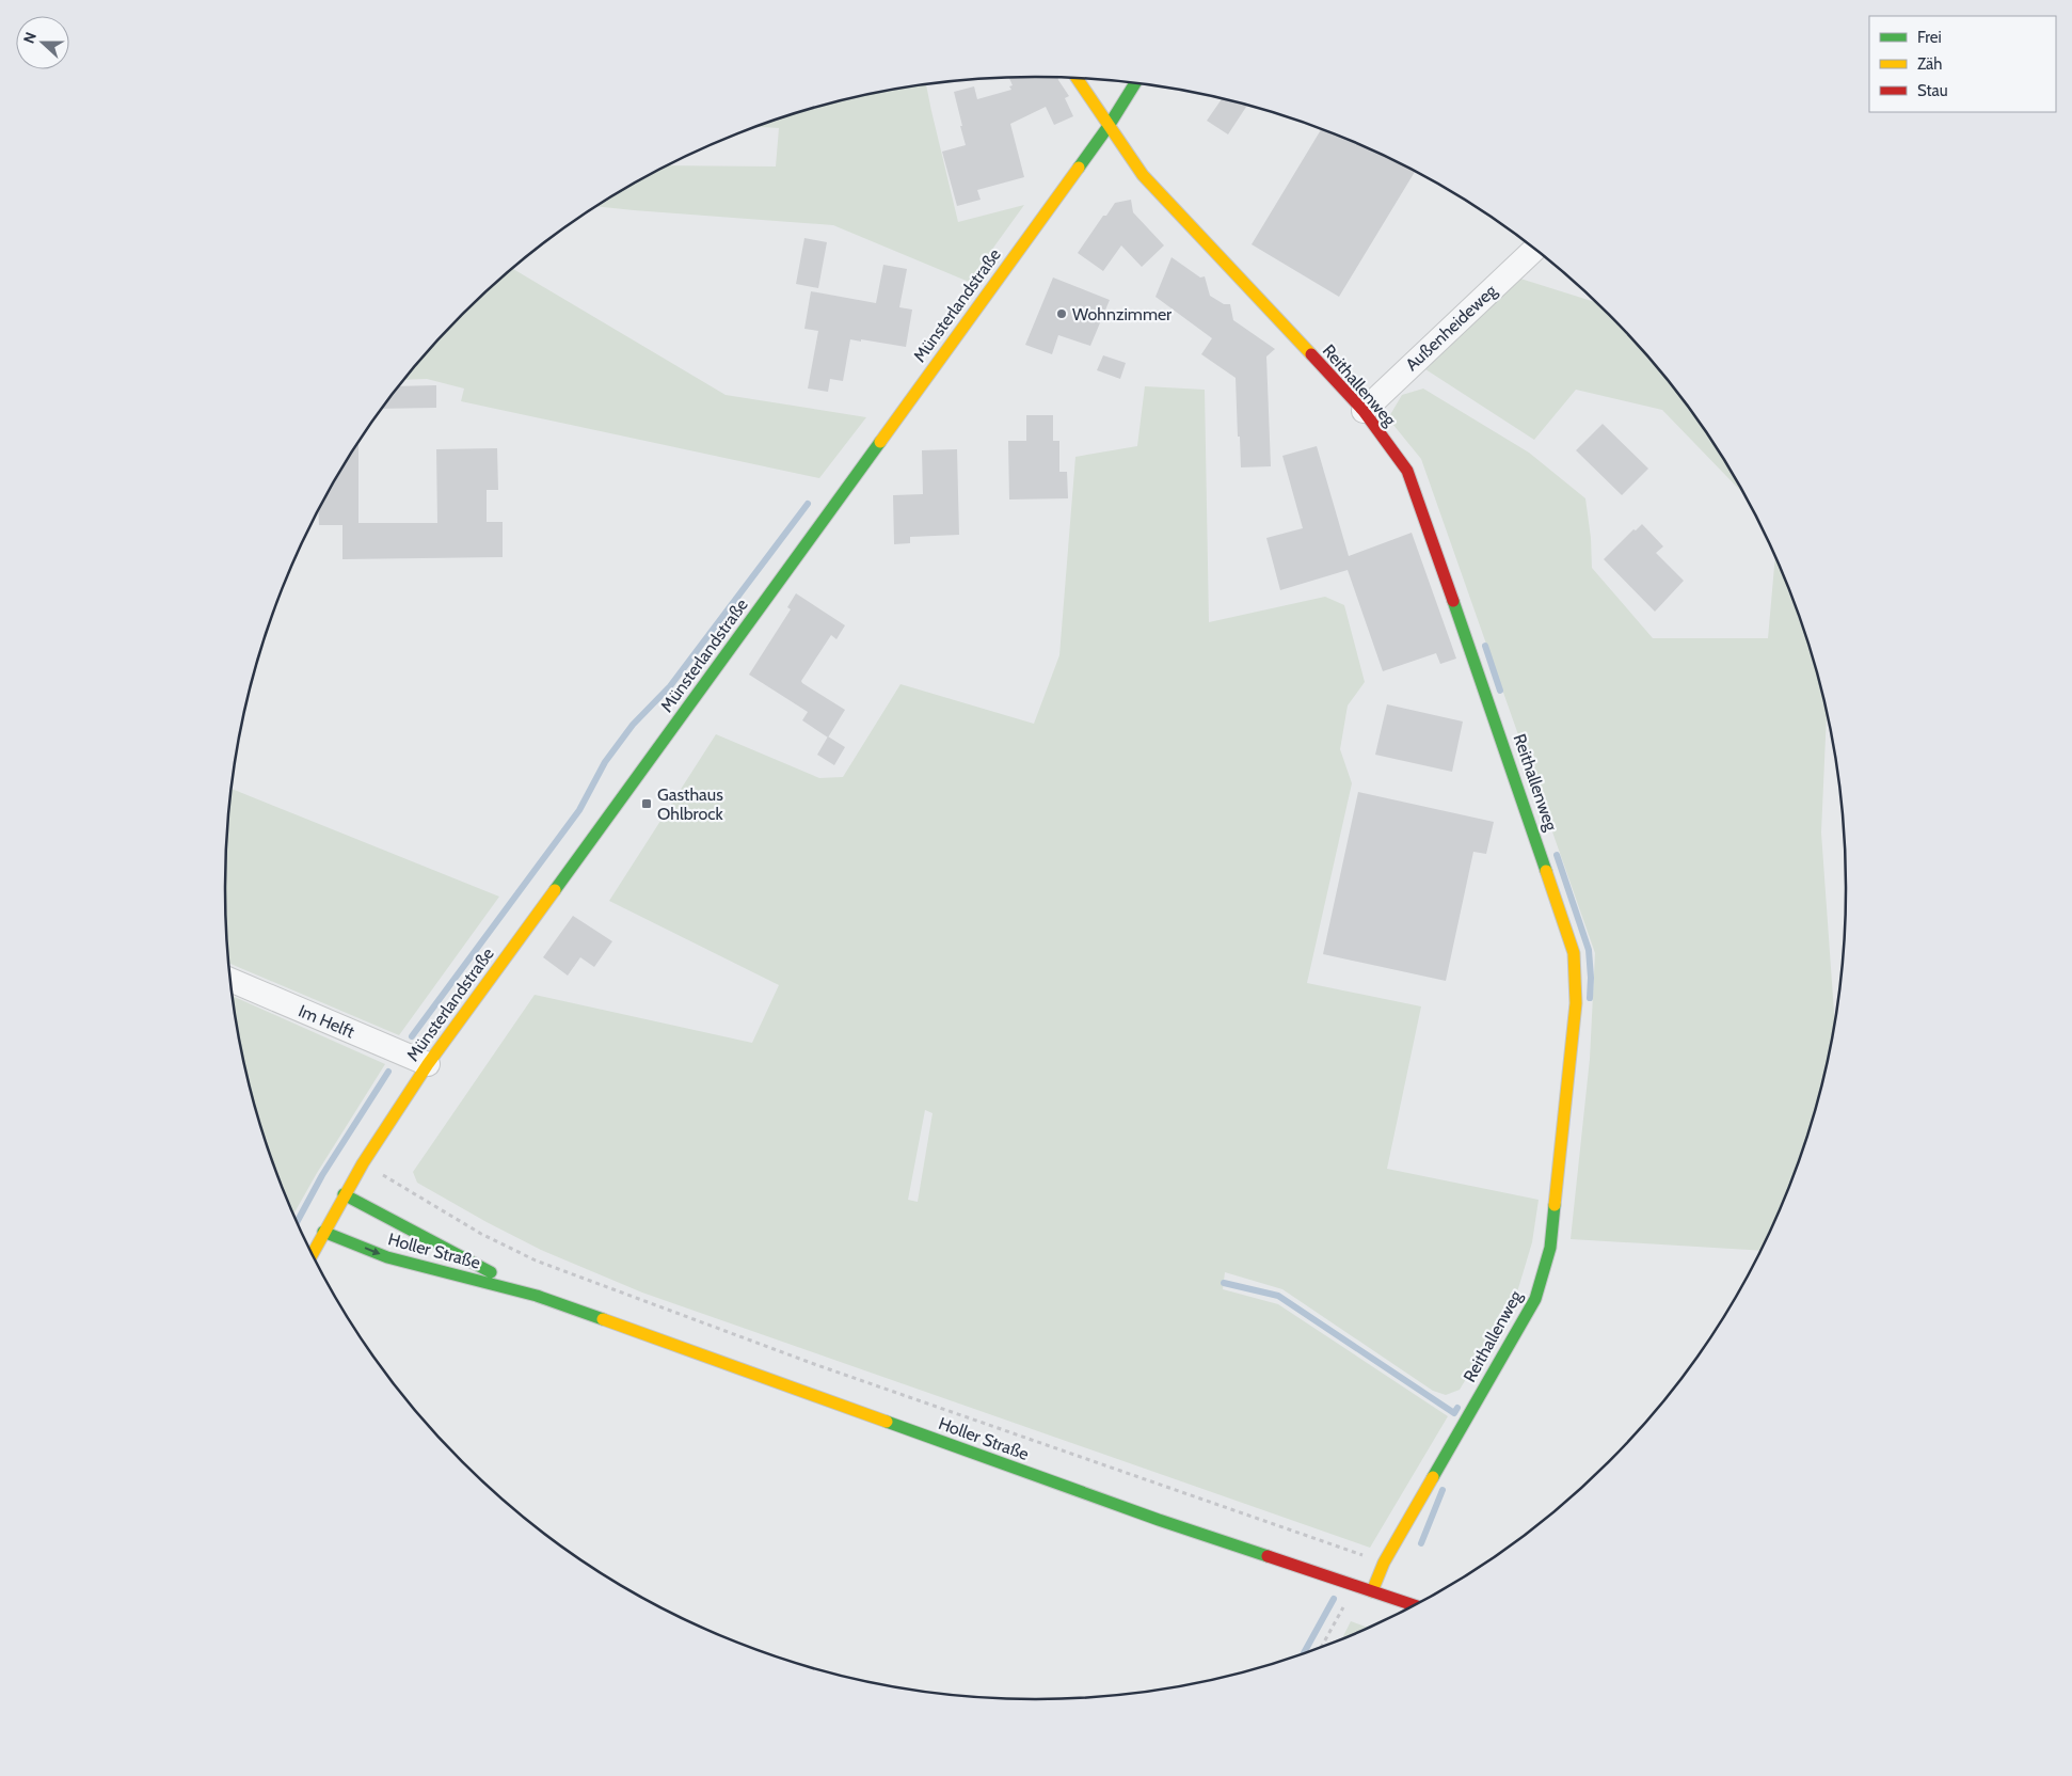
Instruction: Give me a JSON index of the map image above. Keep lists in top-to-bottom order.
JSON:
{
  "streets": {
    "street": [
      "Münsterlandstraße",
      "Außenheideweg",
      "Reithallenweg",
      "Im Helft",
      "Holler Straße"
    ]
  },
  "crossings": [
    ["Münsterlandstraße", "Reithallenweg"],
    ["Münsterlandstraße", "Im Helft"],
    ["Münsterlandstraße", "Holler Straße"],
    ["Außenheideweg", "Reithallenweg"],
    ["Reithallenweg", "Holler Straße"]
  ],
  "places": {
    "other": ["Wohnzimmer"],
    "transit": ["Gasthaus Ohlbrock"]
  },
  "legend": ["Frei", "Zäh", "Stau"],
  "north": "left"
}
